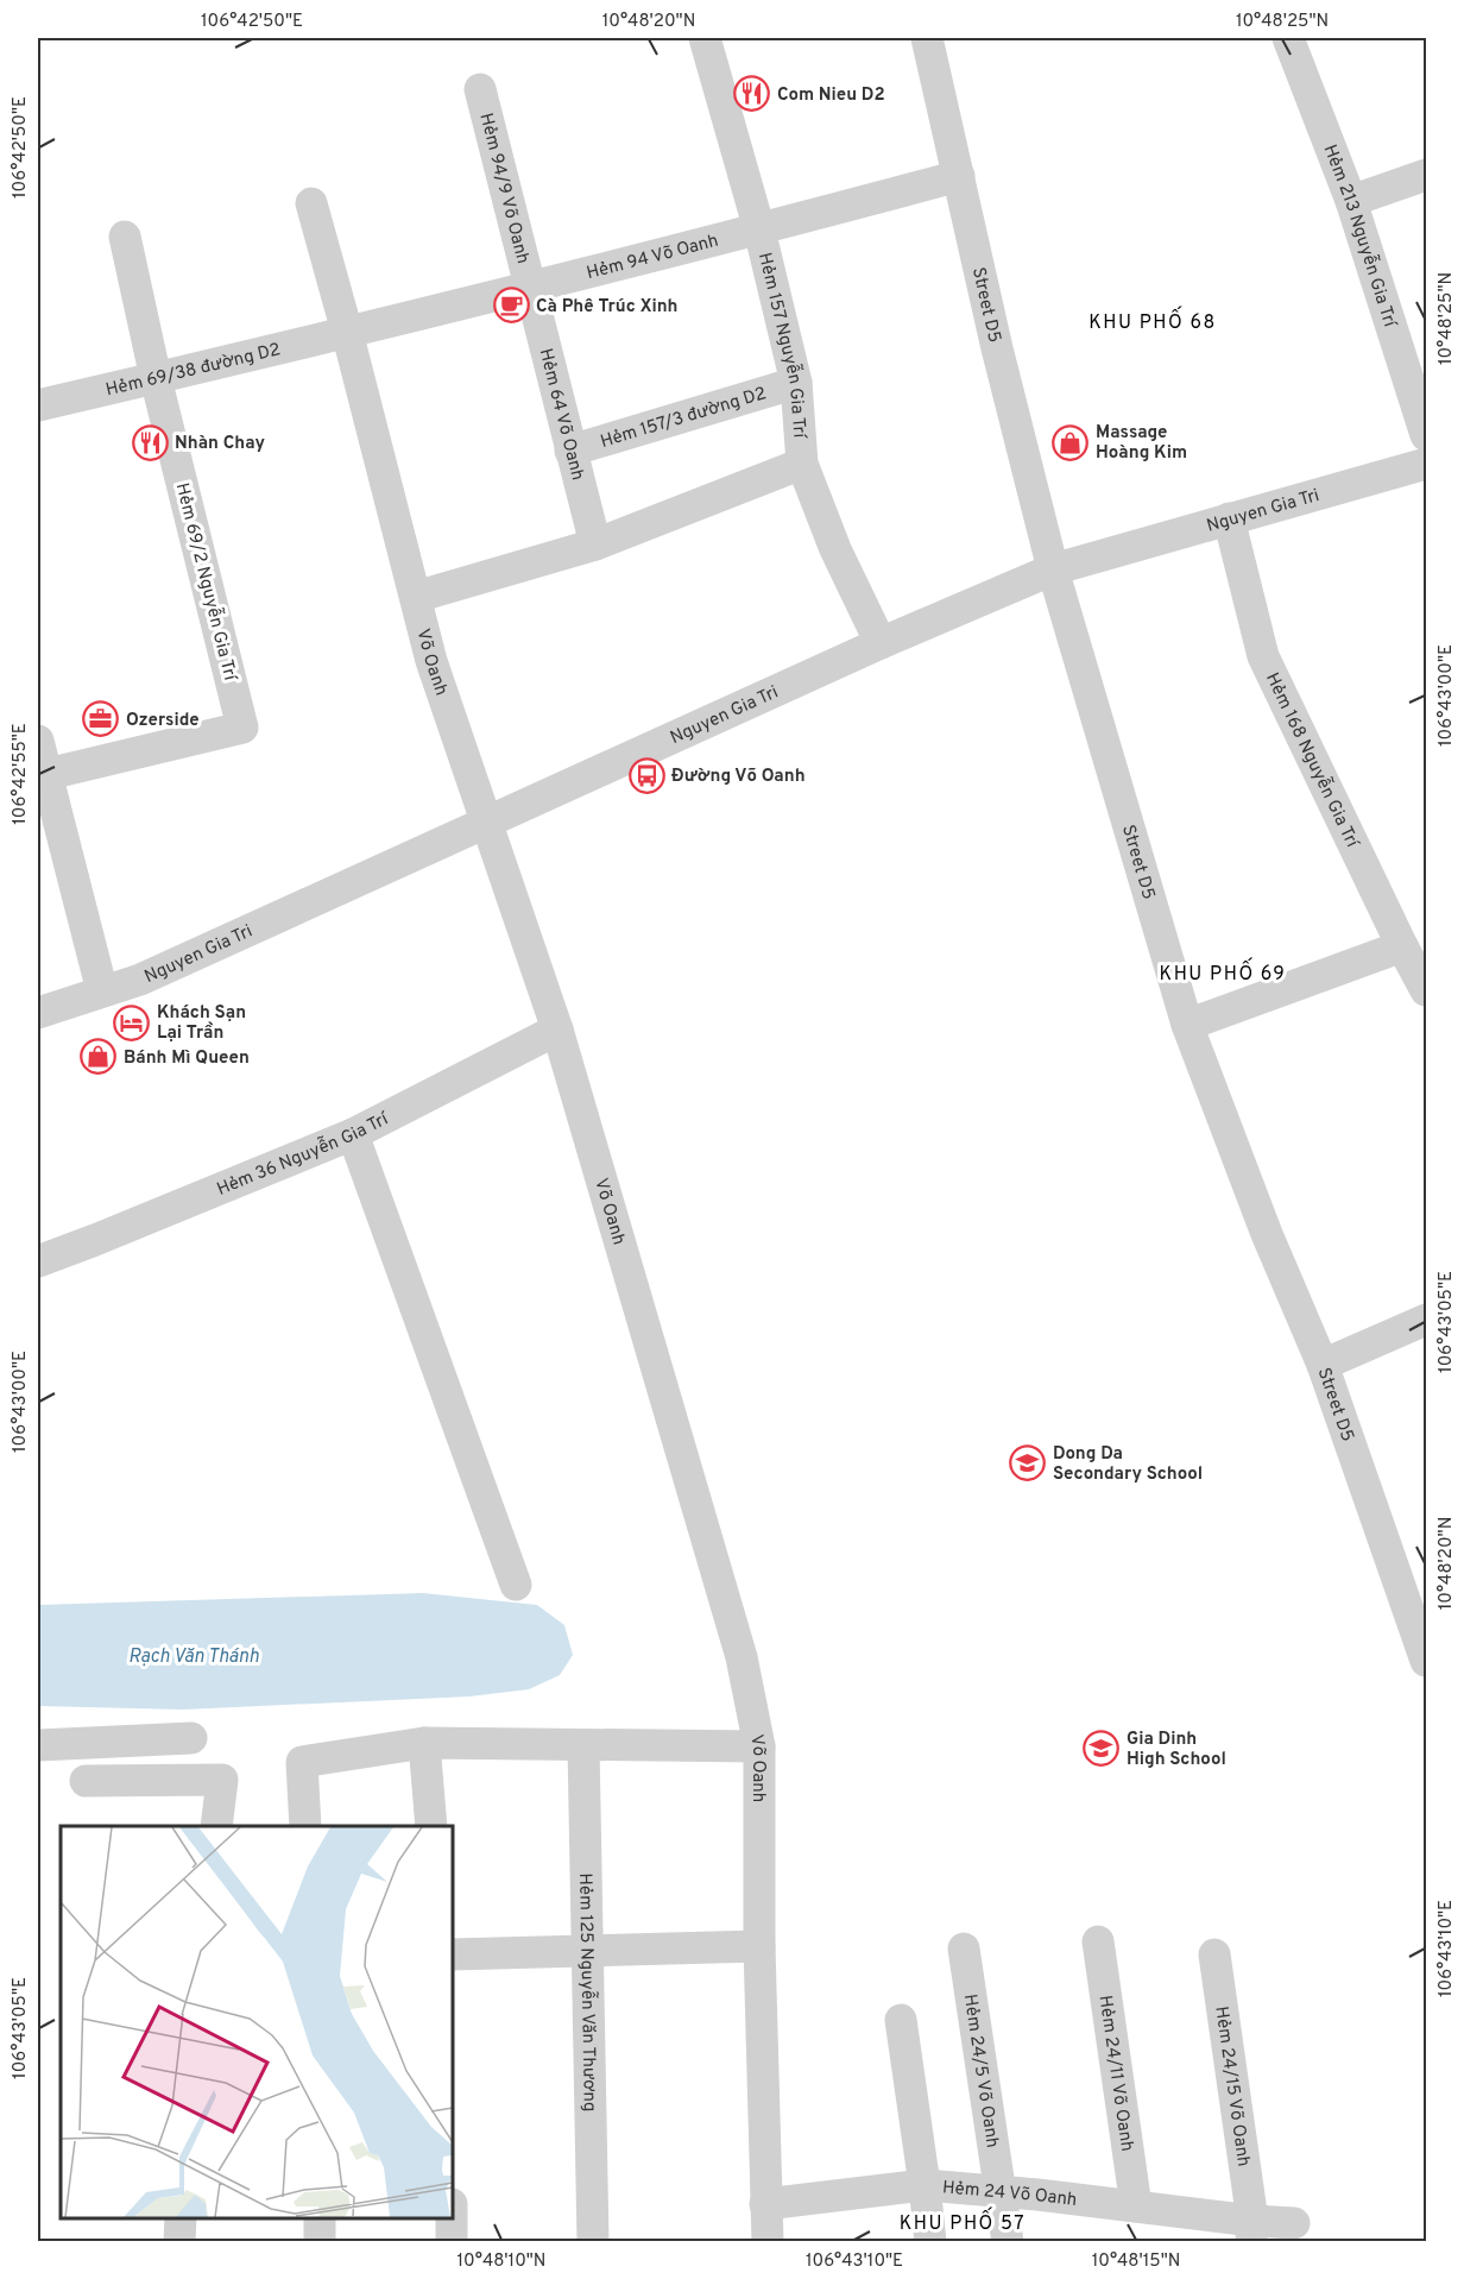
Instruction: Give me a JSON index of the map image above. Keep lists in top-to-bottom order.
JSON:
{
  "streets": {
    "street": [
      "Hẻm 94/9 Võ Oanh",
      "Hẻm 213 Nguyễn Gia Trí",
      "Hẻm 94 Võ Oanh",
      "Street D5",
      "Hẻm 157 Nguyễn Gia Trí",
      "Hẻm 69/38 đường D2",
      "Hẻm 64 Võ Oanh",
      "Hẻm 157/3 đường D2",
      "Nguyen Gia Tri",
      "Hẻm 69/2 Nguyễn Gia Trí",
      "Võ Oanh",
      "Hẻm 168 Nguyễn Gia Trí",
      "Hẻm 36 Nguyễn Gia Trí",
      "Hẻm 125 Nguyễn Văn Thương",
      "Hẻm 24/5 Võ Oanh",
      "Hẻm 24/11 Võ Oanh",
      "Hẻm 24/15 Võ Oanh",
      "Hẻm 24 Võ Oanh"
    ]
  },
  "crossings": [
    ["Hẻm 94/9 Võ Oanh", "Hẻm 94 Võ Oanh"],
    ["Hẻm 94/9 Võ Oanh", "Hẻm 64 Võ Oanh"],
    ["Hẻm 94 Võ Oanh", "Street D5"],
    ["Hẻm 94 Võ Oanh", "Hẻm 157 Nguyễn Gia Trí"],
    ["Hẻm 94 Võ Oanh", "Hẻm 69/38 đường D2"],
    ["Hẻm 94 Võ Oanh", "Hẻm 64 Võ Oanh"],
    ["Hẻm 94 Võ Oanh", "Võ Oanh"],
    ["Street D5", "Nguyen Gia Tri"],
    ["Hẻm 157 Nguyễn Gia Trí", "Hẻm 157/3 đường D2"],
    ["Hẻm 157 Nguyễn Gia Trí", "Nguyen Gia Tri"],
    ["Hẻm 69/38 đường D2", "Hẻm 69/2 Nguyễn Gia Trí"],
    ["Hẻm 69/38 đường D2", "Võ Oanh"],
    ["Hẻm 64 Võ Oanh", "Hẻm 157/3 đường D2"],
    ["Nguyen Gia Tri", "Võ Oanh"],
    ["Nguyen Gia Tri", "Hẻm 168 Nguyễn Gia Trí"],
    ["Võ Oanh", "Hẻm 36 Nguyễn Gia Trí"],
    ["Võ Oanh", "Hẻm 24 Võ Oanh"],
    ["Hẻm 24/5 Võ Oanh", "Hẻm 24 Võ Oanh"],
    ["Hẻm 24/11 Võ Oanh", "Hẻm 24 Võ Oanh"],
    ["Hẻm 24/15 Võ Oanh", "Hẻm 24 Võ Oanh"]
  ],
  "districts": ["KHU PHỐ 68", "KHU PHỐ 69", "KHU PHỐ 57"],
  "water": ["Rạch Văn Thánh"],
  "places": {
    "restaurant": ["Com Nieu D2", "Nhàn Chay"],
    "cafe": ["Cà Phê Trúc Xinh"],
    "shop": ["Massage Hoàng Kim", "Bánh Mì Queen"],
    "office": ["Ozerside"],
    "bus stop": ["Đường Võ Oanh"],
    "hotel": ["Khách Sạn Lại Trần"],
    "school or university": ["Dong Da Secondary School", "Gia Dinh High School"]
  },
  "coordinates": [
    "106°42'50\"E",
    "10°48'20\"N",
    "10°48'25\"N",
    "106°43'00\"E",
    "106°42'55\"E",
    "106°43'05\"E",
    "106°43'10\"E",
    "10°48'10\"N",
    "10°48'15\"N"
  ]
}
